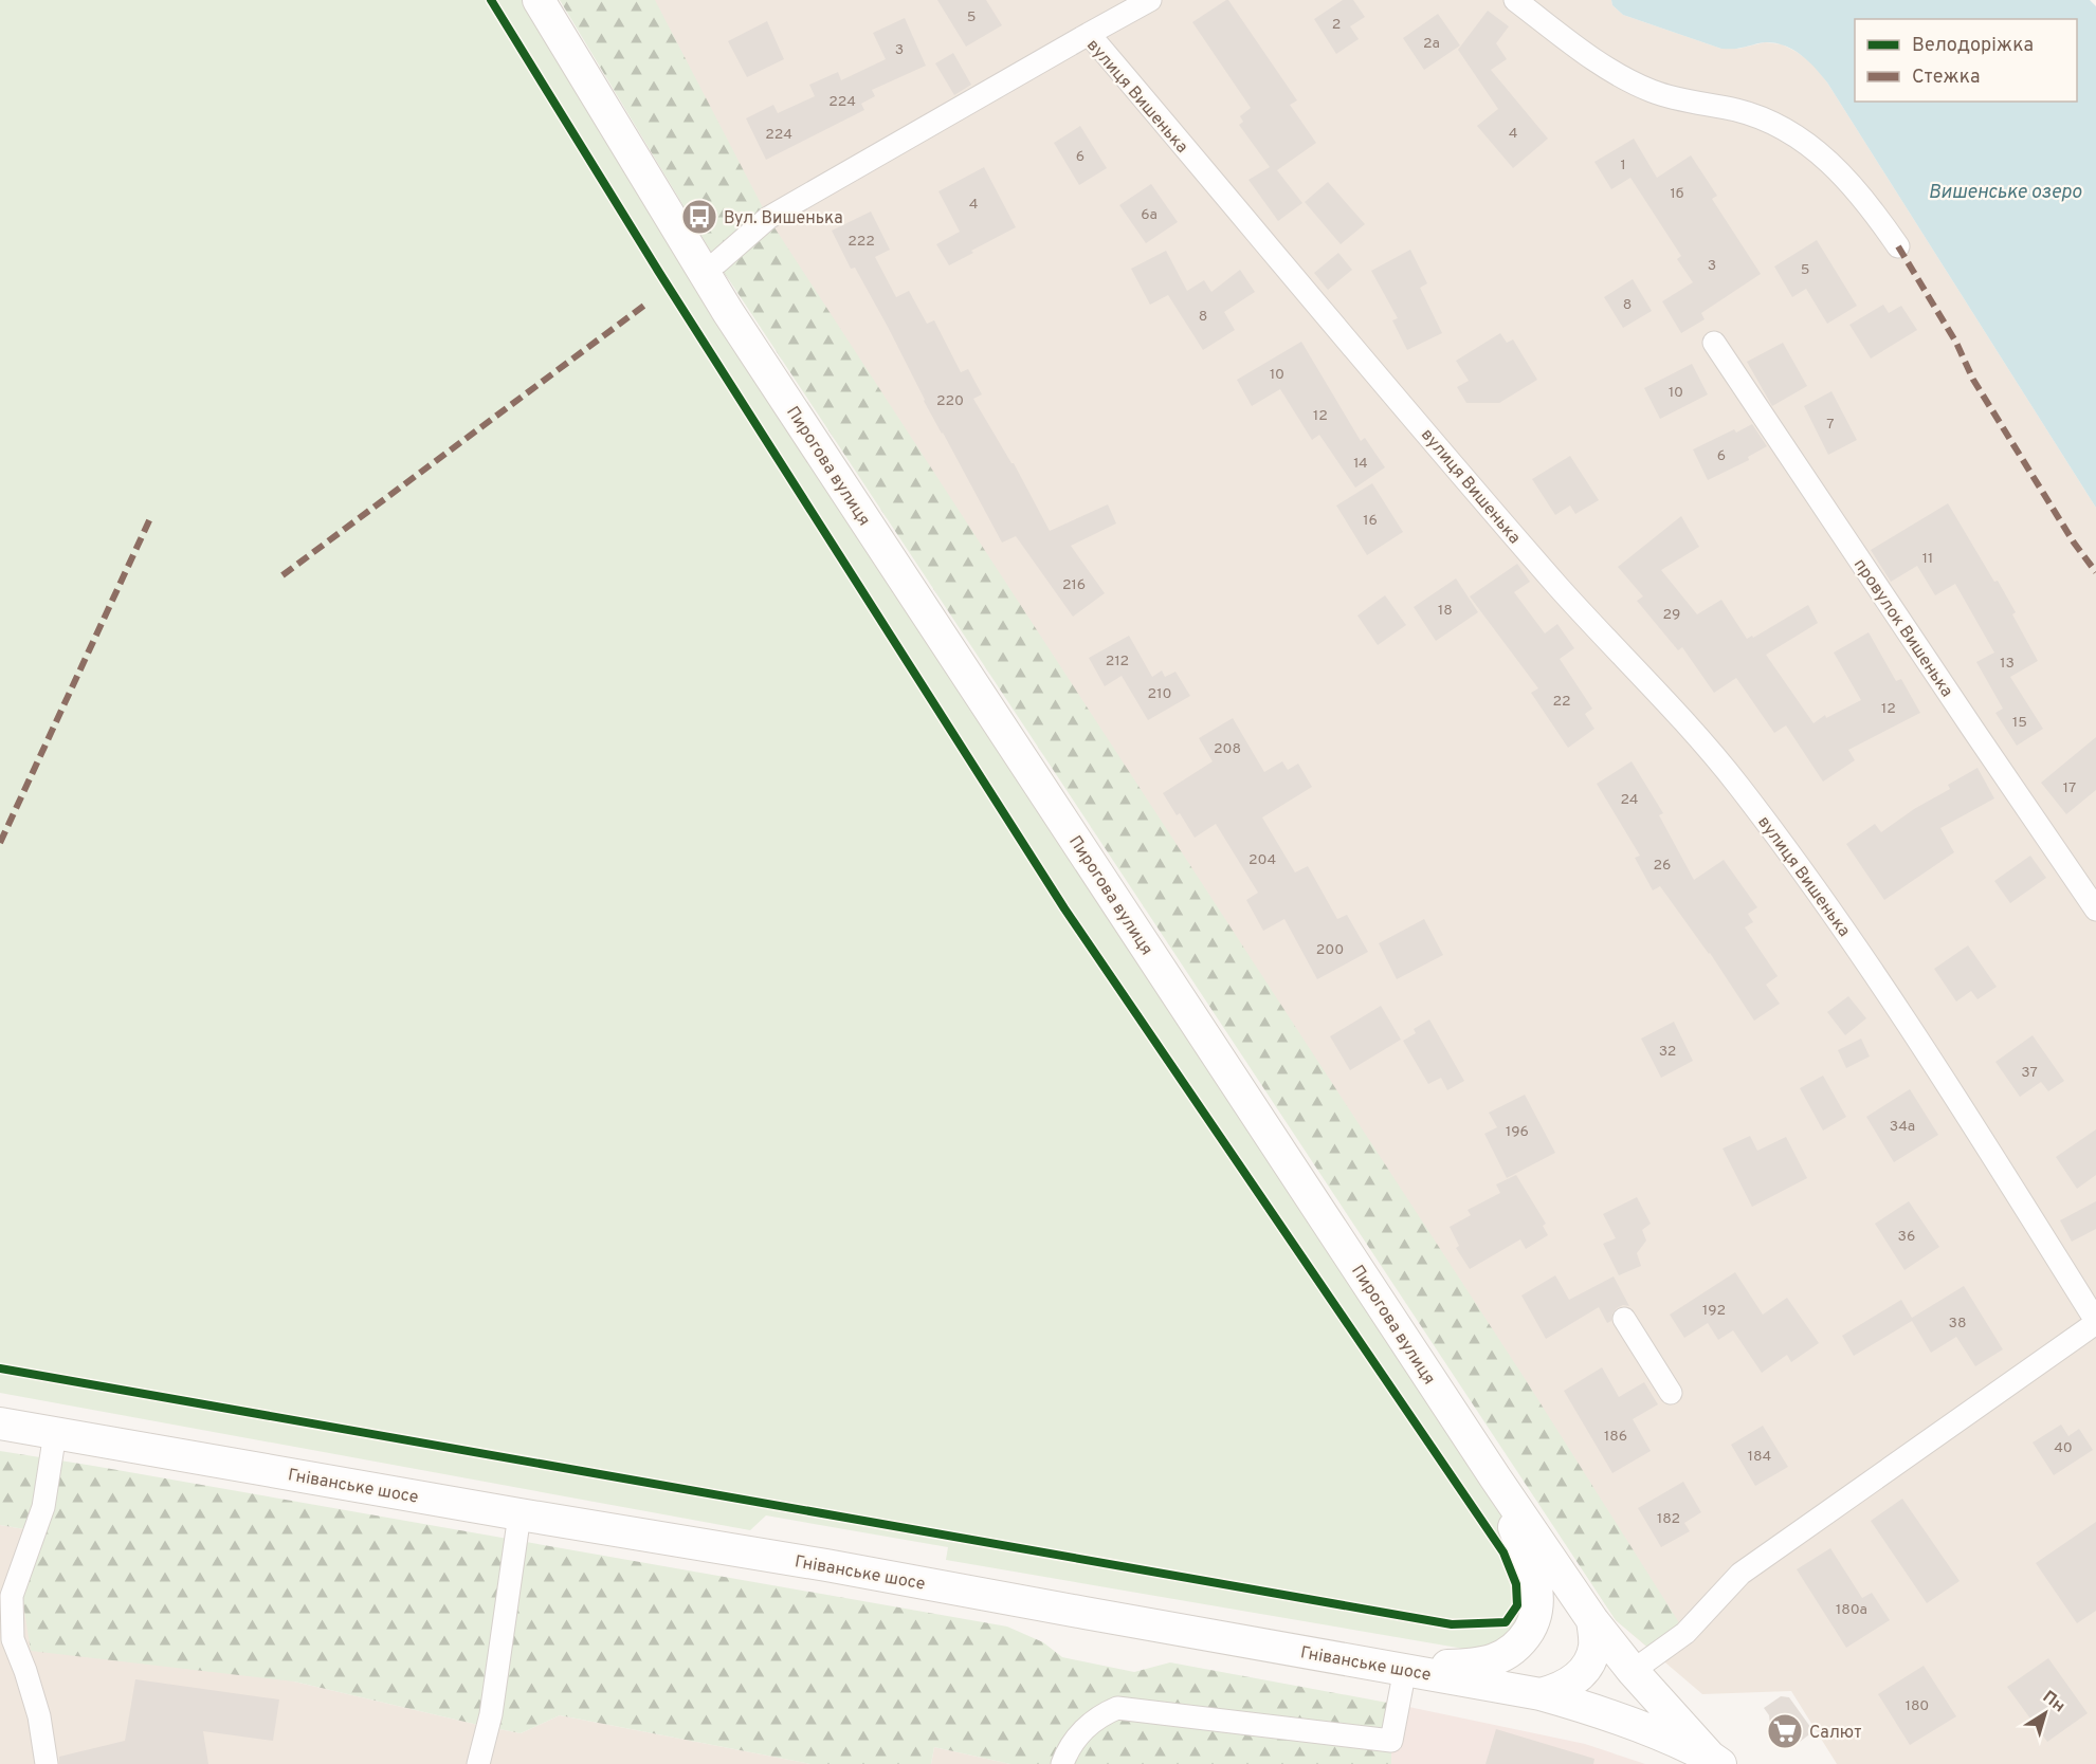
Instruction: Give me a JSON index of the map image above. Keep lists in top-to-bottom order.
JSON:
{
  "streets": {
    "main road": ["Пирогова вулиця", "Гніванське шосе"],
    "street": ["вулиця Вишенька", "провулок Вишенька"]
  },
  "crossings": [
    ["вулиця Вишенька", "Пирогова вулиця"],
    ["Пирогова вулиця", "Гніванське шосе"]
  ],
  "water": ["Вишенське озеро"],
  "places": {
    "bus stop": ["Вул. Вишенька"],
    "supermarket": ["Салют"]
  },
  "house_numbers": [
    "5",
    "2",
    "2а",
    "3",
    "224",
    "4",
    "224",
    "6",
    "1",
    "1б",
    "4",
    "6а",
    "222",
    "3",
    "5",
    "8",
    "8",
    "10",
    "10",
    "220",
    "12",
    "7",
    "6",
    "14",
    "16",
    "11",
    "216",
    "18",
    "29",
    "212",
    "13",
    "210",
    "22",
    "12",
    "15",
    "208",
    "17",
    "24",
    "204",
    "26",
    "200",
    "32",
    "37",
    "34а",
    "196",
    "36",
    "192",
    "38",
    "186",
    "40",
    "184",
    "182",
    "180а",
    "180"
  ],
  "legend": ["Велодоріжка", "Стежка"],
  "north": "top right"
}
